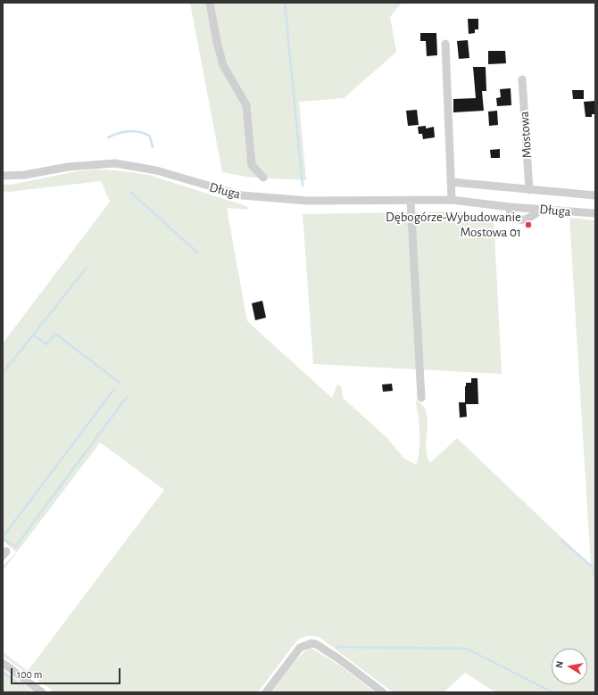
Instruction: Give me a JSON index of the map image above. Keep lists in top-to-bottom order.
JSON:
{
  "streets": {
    "street": ["Mostowa", "Długa"]
  },
  "places": ["Dębogórze-Wybudowanie Mostowa 01"],
  "scale_bar": "100 m",
  "north": "left"
}
